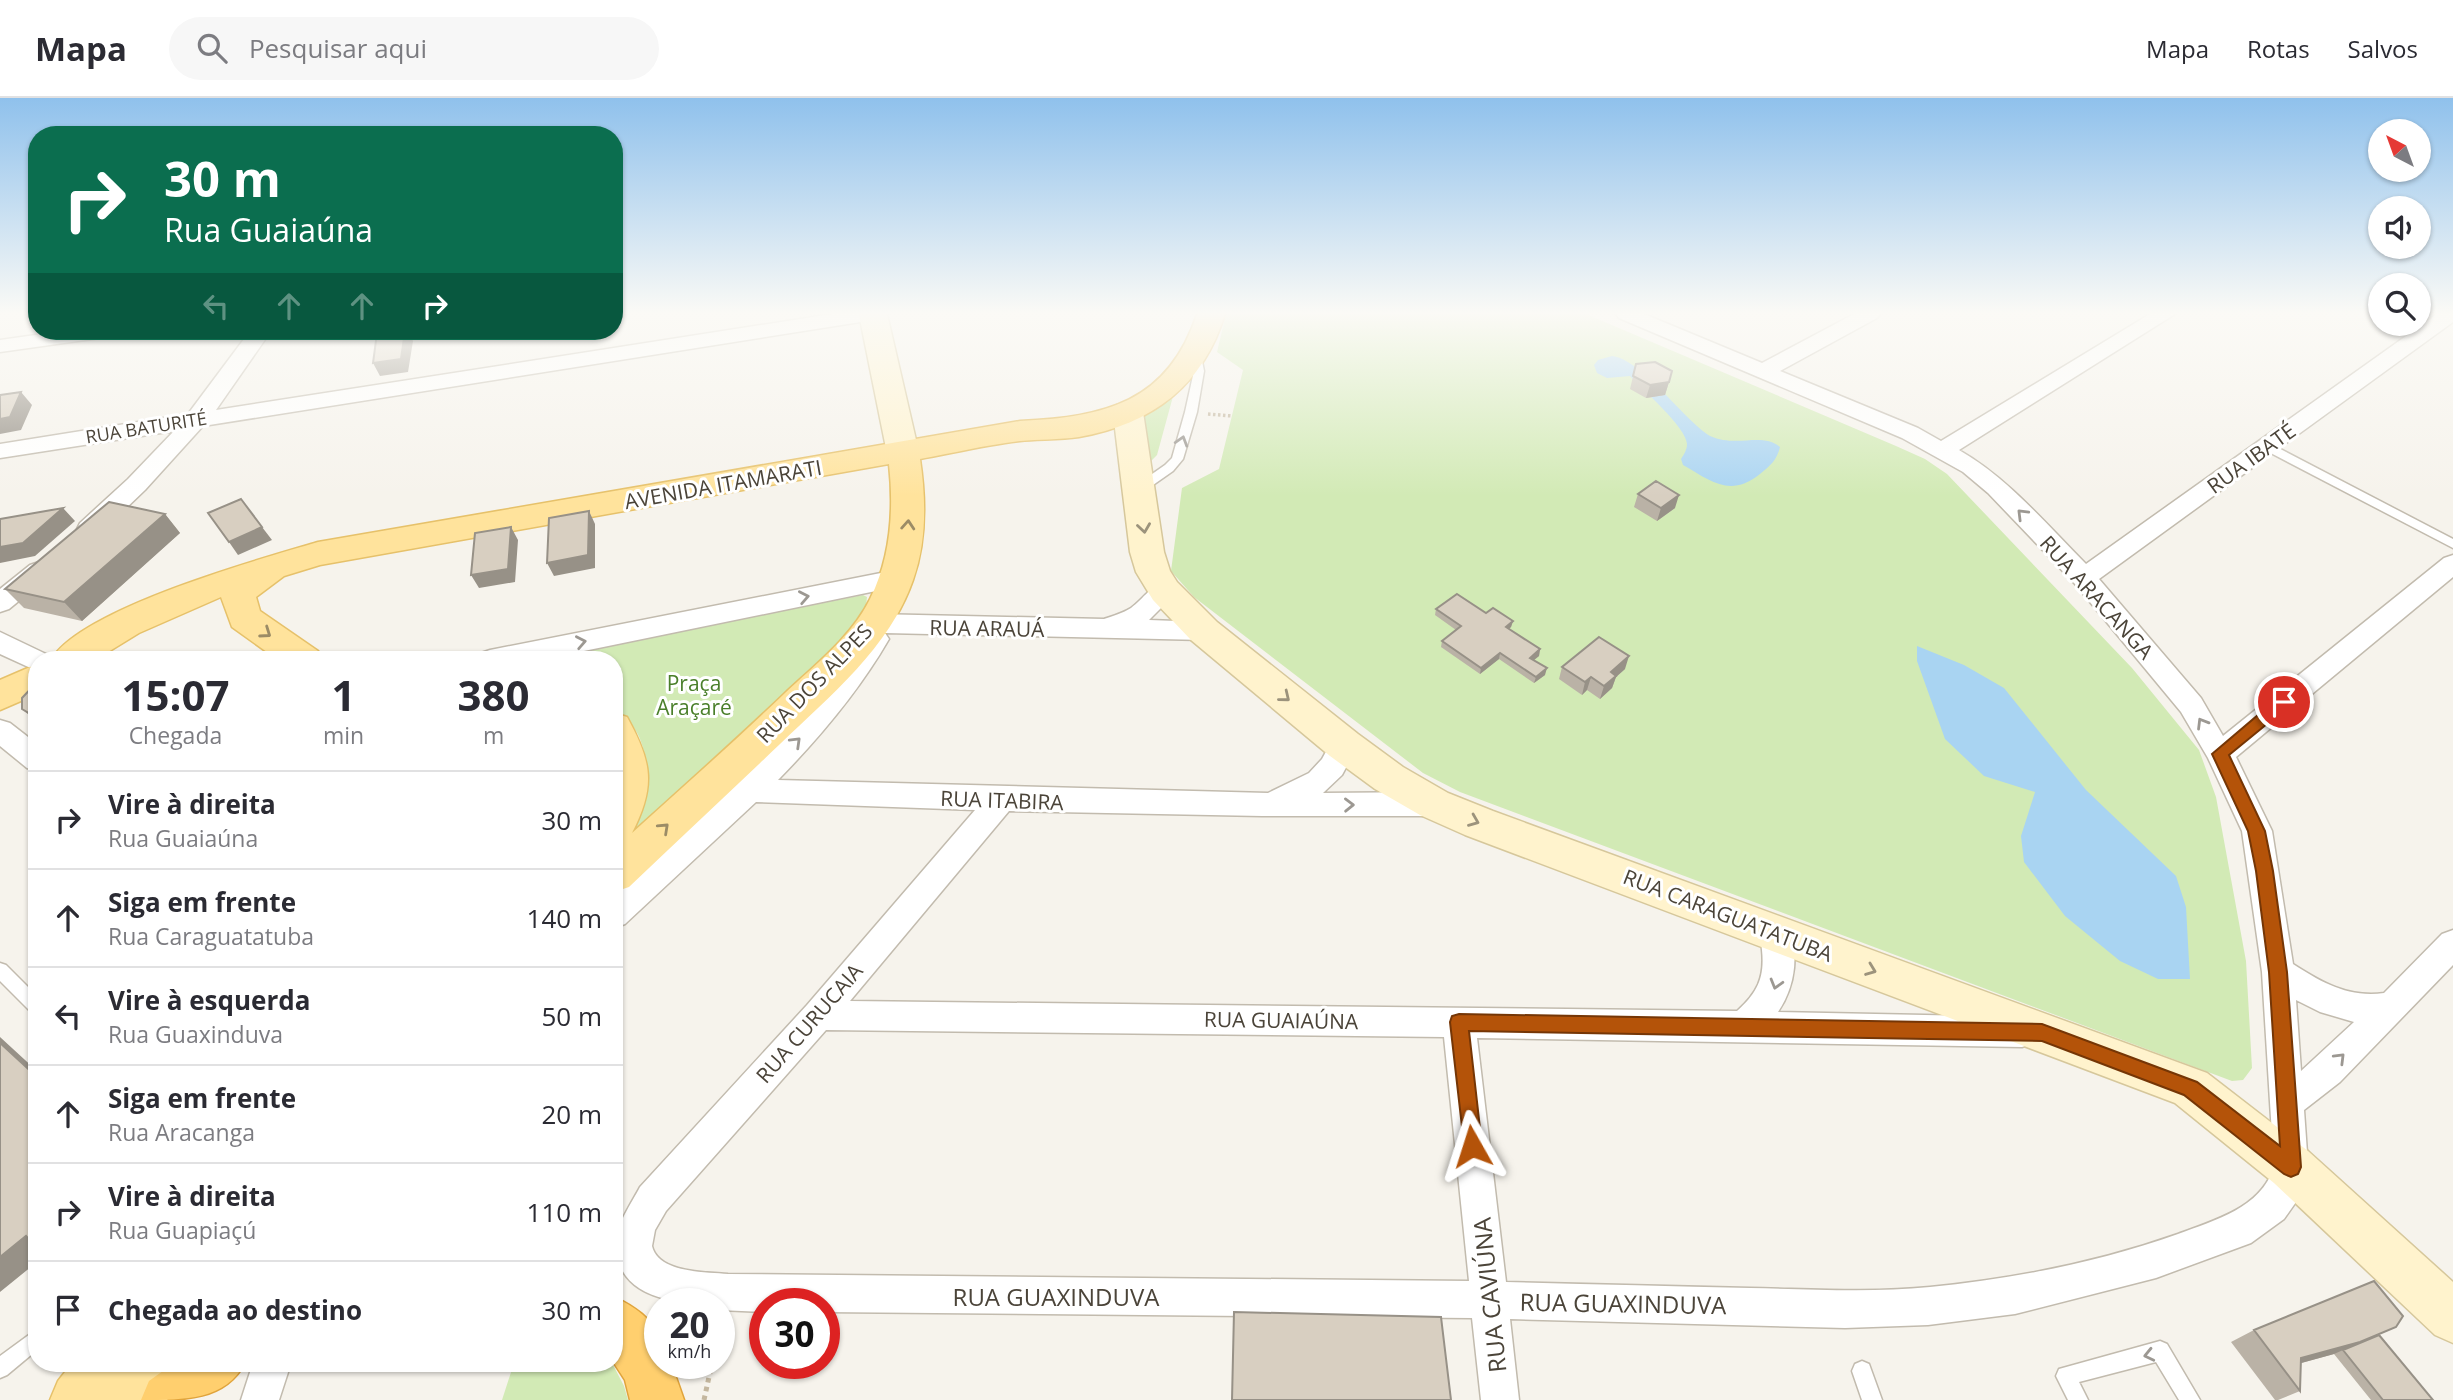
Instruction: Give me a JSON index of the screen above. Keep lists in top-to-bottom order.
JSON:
{
  "streets": {
    "main road": ["AVENIDA ITAMARATI", "RUA DOS ALPES"],
    "street": [
      "RUA BATURITÉ",
      "RUA IBATÉ",
      "RUA ARACANGA",
      "RUA ARAUÁ",
      "RUA ITABIRA",
      "RUA CARAGUATATUBA",
      "RUA GUAIAÚNA",
      "RUA CURUCAIA",
      "RUA CAVIÚNA",
      "RUA GUAXINDUVA"
    ]
  },
  "crossings": [
    ["RUA IBATÉ", "RUA ARACANGA"],
    ["AVENIDA ITAMARATI", "RUA DOS ALPES"],
    ["AVENIDA ITAMARATI", "RUA CARAGUATATUBA"],
    ["RUA ARACANGA", "RUA GUAXINDUVA"],
    ["RUA ARAUÁ", "RUA DOS ALPES"],
    ["RUA ARAUÁ", "RUA CARAGUATATUBA"],
    ["RUA DOS ALPES", "RUA ITABIRA"],
    ["RUA ITABIRA", "RUA CARAGUATATUBA"],
    ["RUA ITABIRA", "RUA CURUCAIA"],
    ["RUA CARAGUATATUBA", "RUA GUAIAÚNA"],
    ["RUA CARAGUATATUBA", "RUA GUAXINDUVA"],
    ["RUA GUAIAÚNA", "RUA CURUCAIA"],
    ["RUA GUAIAÚNA", "RUA CAVIÚNA"],
    ["RUA CURUCAIA", "RUA GUAXINDUVA"],
    ["RUA CAVIÚNA", "RUA GUAXINDUVA"]
  ],
  "one_way": ["RUA ARACANGA", "RUA DOS ALPES", "RUA CARAGUATATUBA"],
  "parks": ["Praça Araçaré"],
  "north": "top left",
  "page": {
    "header": "Mapa",
    "search": "Pesquisar aqui",
    "nav": ["Mapa", "Rotas", "Salvos"],
    "turn": ["30 m", "Rua Guaiaúna"],
    "eta": [
      "15:07",
      "Chegada",
      "1",
      "min",
      "380",
      "m"
    ],
    "list": [
      {
        "name": "Vire à direita",
        "note": "Rua Guaiaúna",
        "value": "30 m"
      },
      {
        "name": "Siga em frente",
        "note": "Rua Caraguatatuba",
        "value": "140 m"
      },
      {
        "name": "Vire à esquerda",
        "note": "Rua Guaxinduva",
        "value": "50 m"
      },
      {
        "name": "Siga em frente",
        "note": "Rua Aracanga",
        "value": "20 m"
      },
      {
        "name": "Vire à direita",
        "note": "Rua Guapiaçú",
        "value": "110 m"
      },
      {
        "name": "Chegada ao destino",
        "value": "30 m"
      }
    ],
    "speed": "20 km/h",
    "limit": "30"
  }
}
